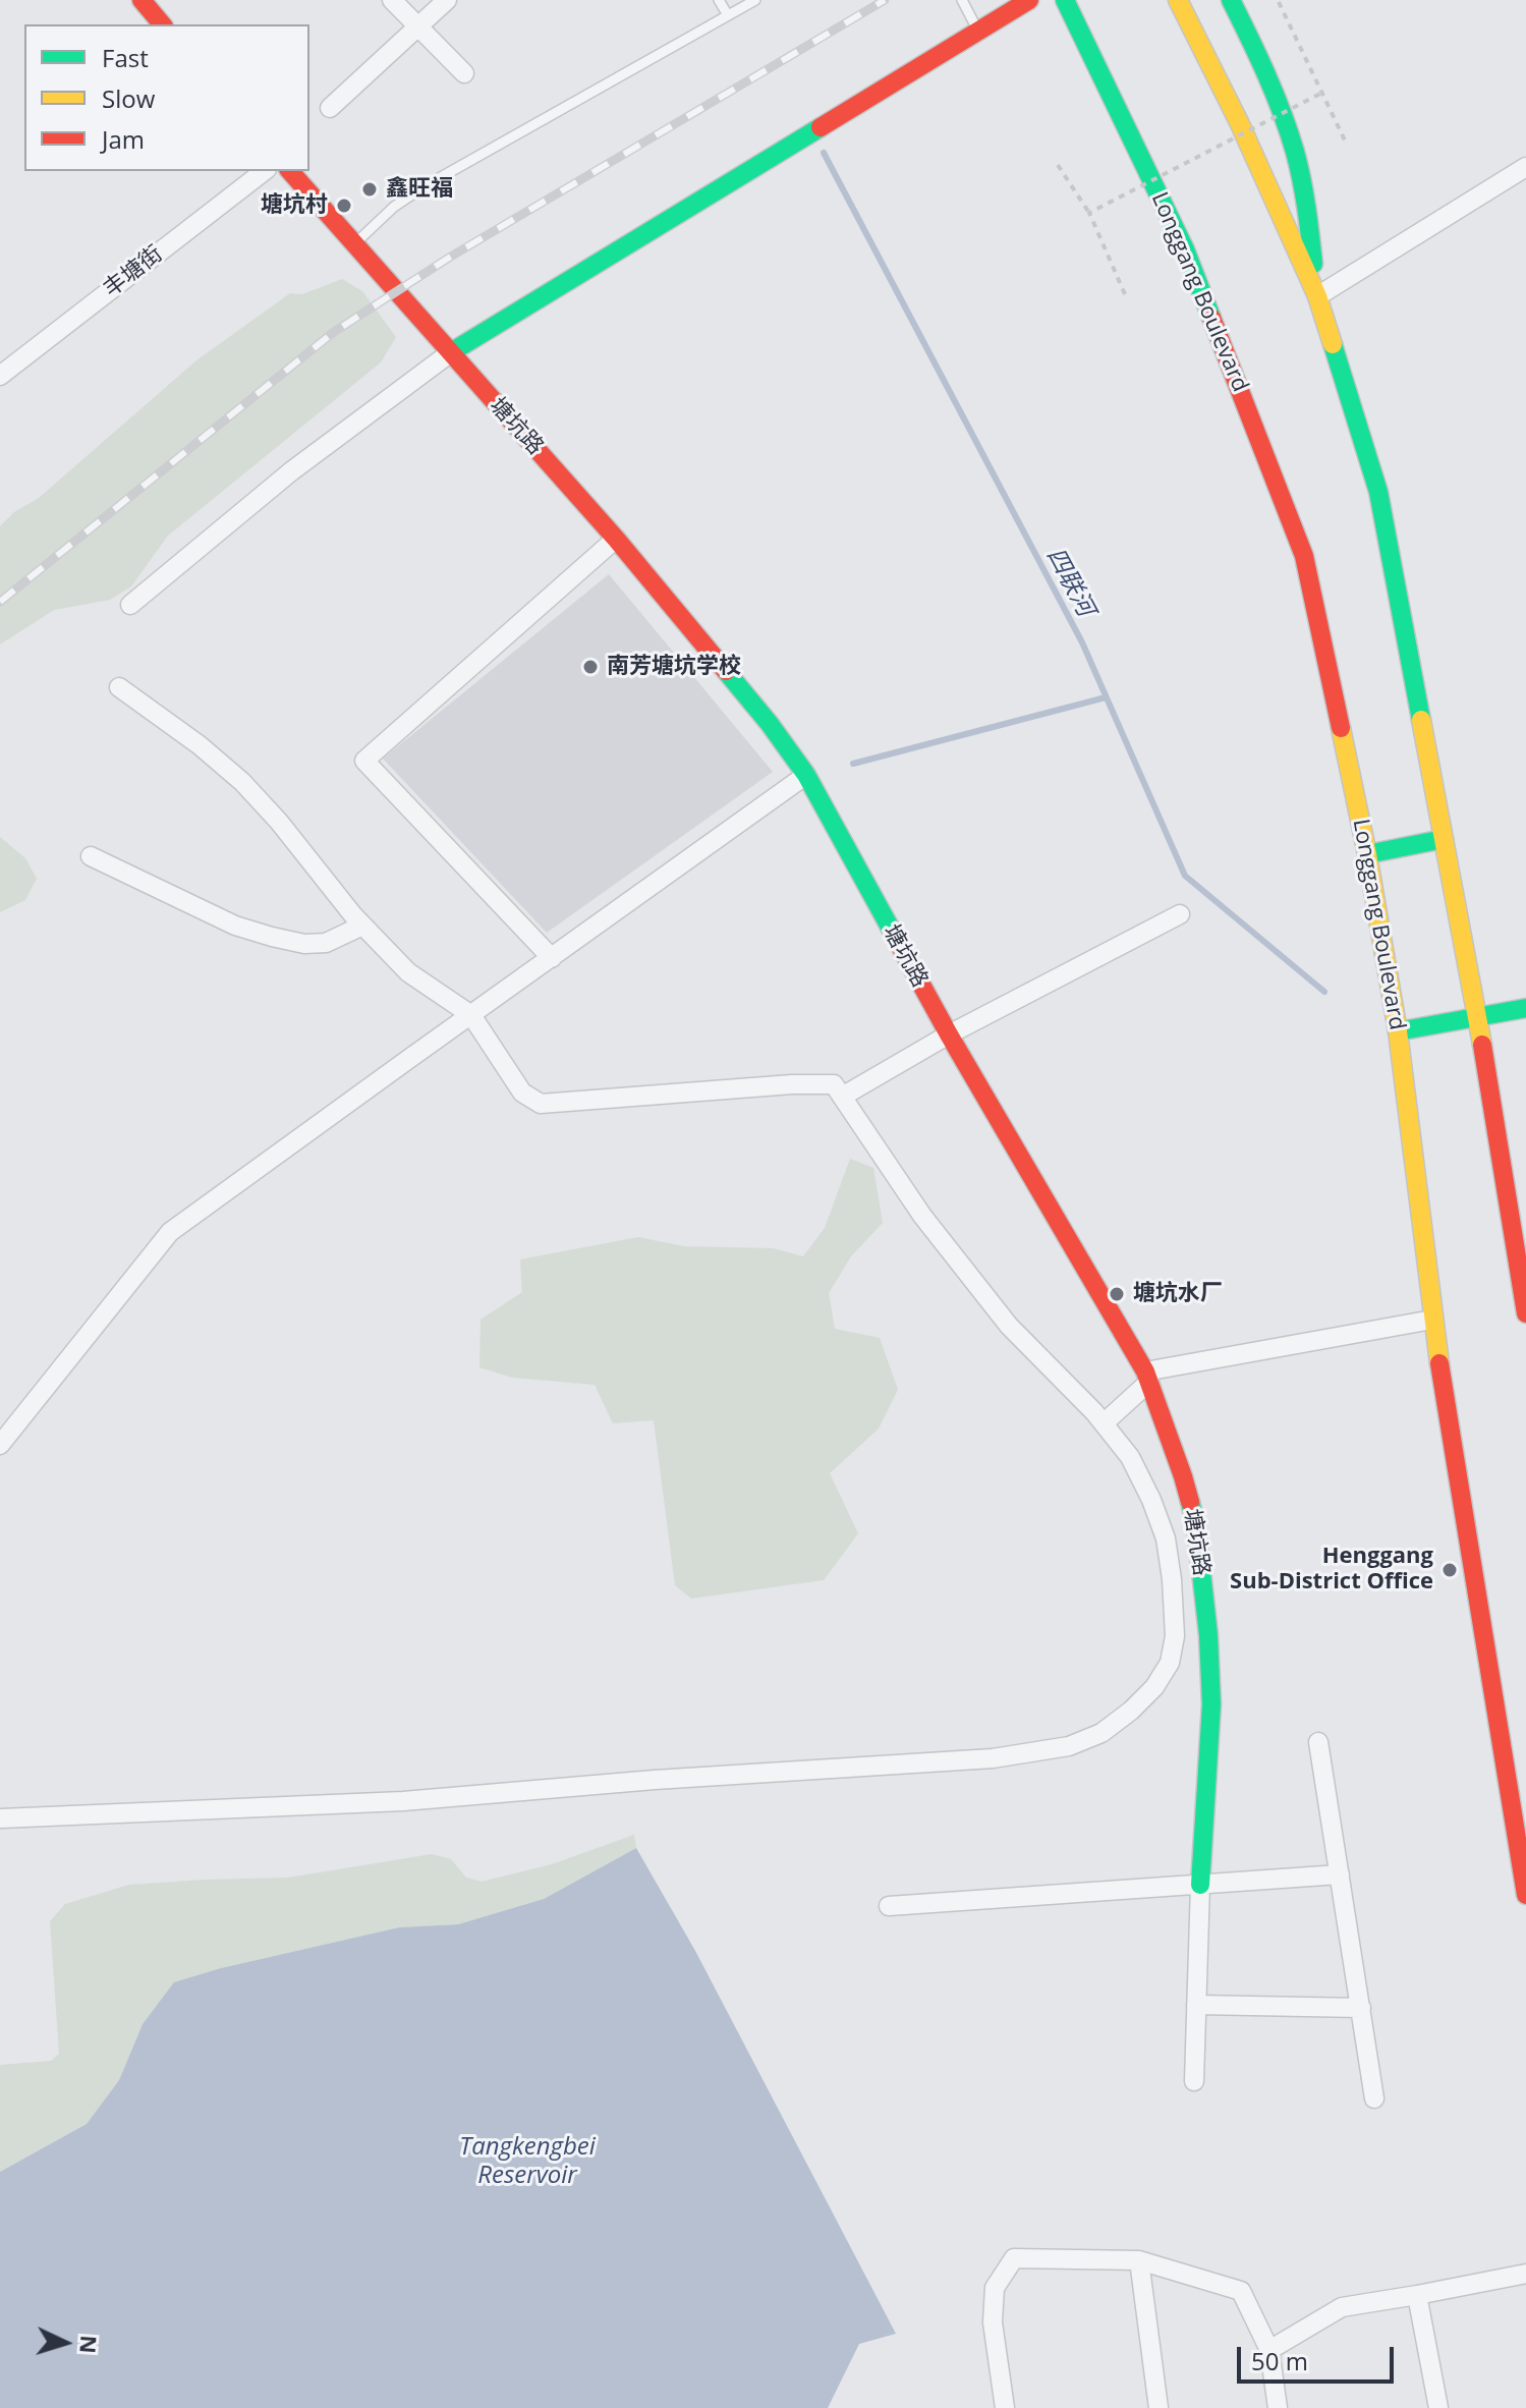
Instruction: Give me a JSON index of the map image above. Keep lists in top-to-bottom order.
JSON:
{
  "streets": {
    "main road": ["Longgang Boulevard", "塘坑路"],
    "street": ["丰塘街"]
  },
  "water": ["四联河", "Tangkengbei Reservoir"],
  "places": [
    "鑫旺福",
    "塘坑村",
    "南芳塘坑学校",
    "塘坑水厂",
    "Henggang Sub-District Office"
  ],
  "legend": ["Fast", "Slow", "Jam"],
  "scale_bar": "50 m",
  "north": "right"
}
